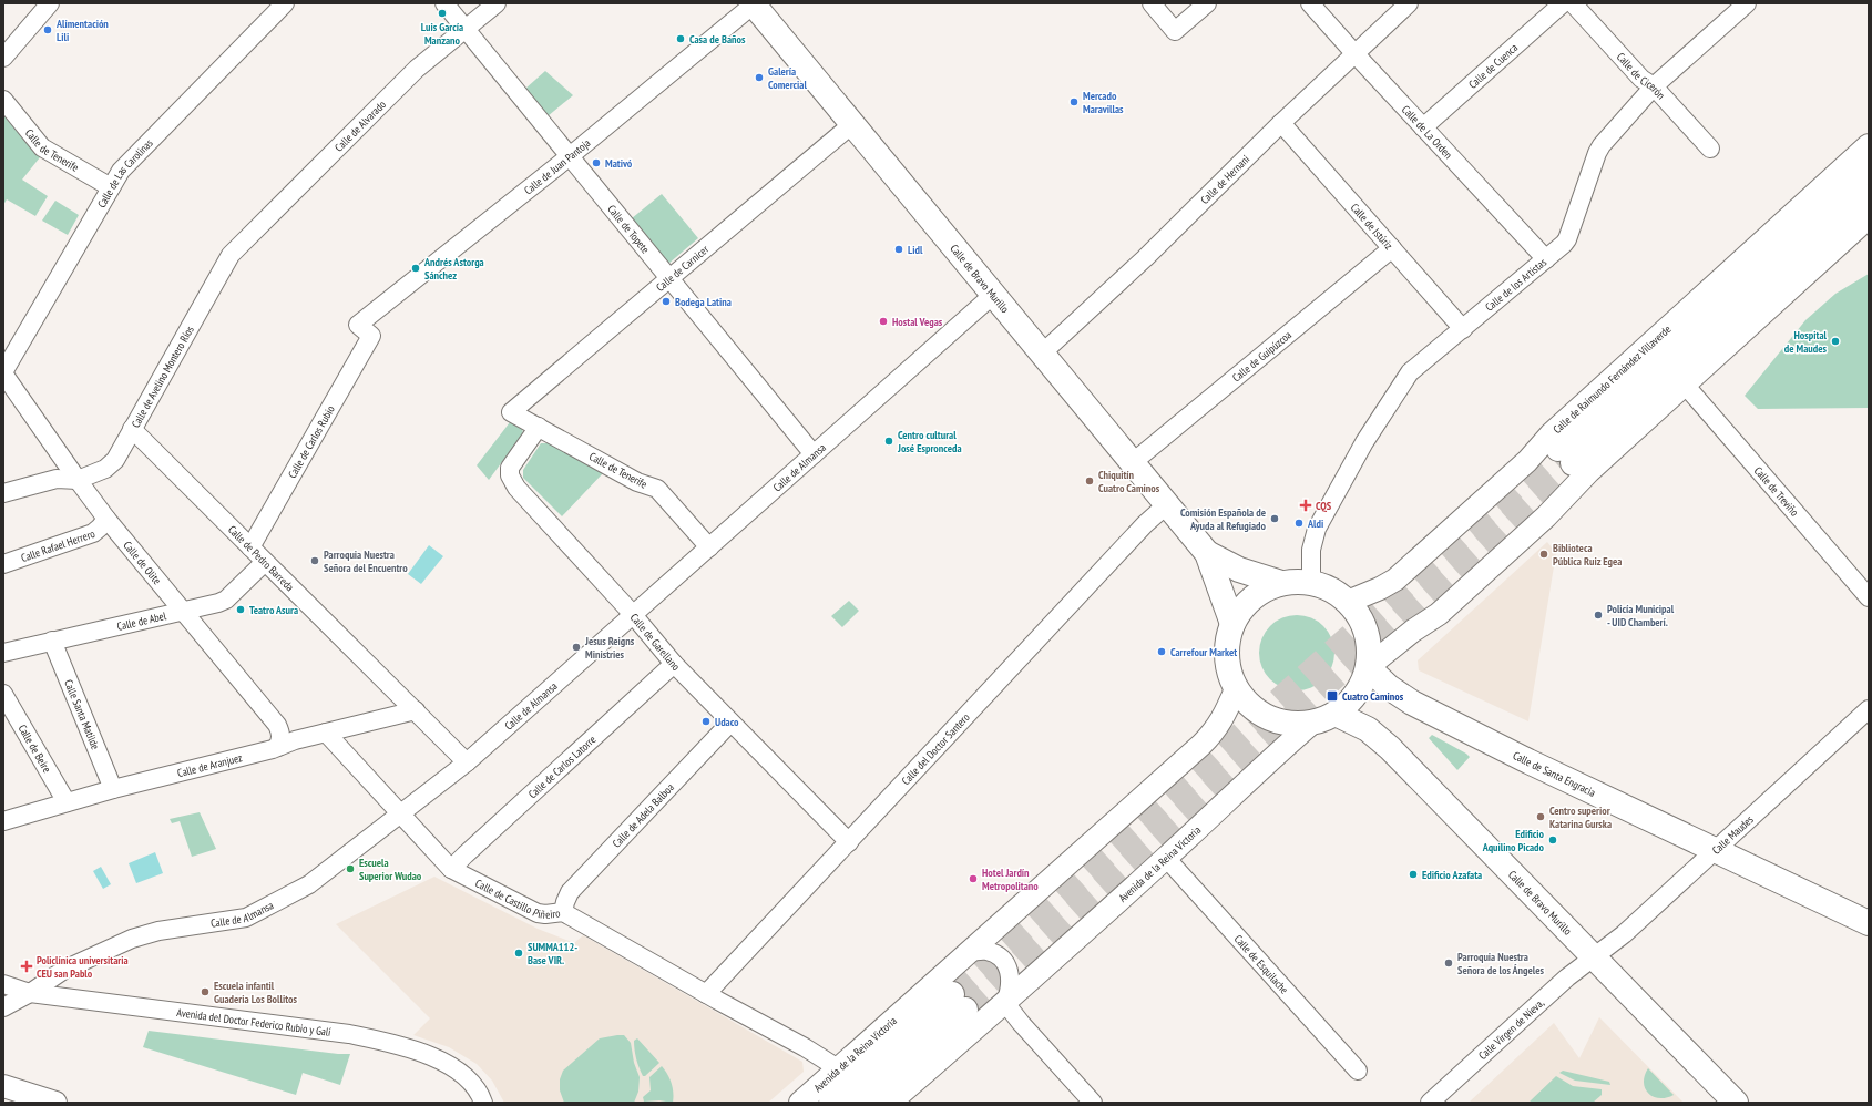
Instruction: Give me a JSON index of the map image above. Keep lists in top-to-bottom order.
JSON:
{
  "streets": {
    "main road": [
      "Calle de Bravo Murillo",
      "Calle de Raimundo Fernández Villaverde",
      "Calle de Santa Engracia",
      "Avenida de la Reina Victoria"
    ],
    "street": [
      "Calle de Cuenca",
      "Calle de Cicerón",
      "Calle de Alvarado",
      "Calle de La Orden",
      "Calle de Tenerife",
      "Calle de Juan Pantoja",
      "Calle de Las Carolinas",
      "Calle de Hernani",
      "Calle de Istúriz",
      "Calle de Topete",
      "Calle de Carnicer",
      "Calle de los Artistas",
      "Calle de Guipúzcoa",
      "Calle de Avelino Montero Ríos",
      "Calle de Carlos Rubio",
      "Calle de Almansa",
      "Calle de Treviño",
      "Calle Rafael Herrero",
      "Calle de Pedro Barreda",
      "Calle de Olite",
      "Calle de Abel",
      "Calle de Garellano",
      "Calle Santa Matilde",
      "Calle de Beire",
      "Calle del Doctor Santero",
      "Calle de Aranjuez",
      "Calle de Carlos Latorre",
      "Calle de Adela Balboa",
      "Calle Maudes",
      "Calle de Castillo Piñeiro",
      "Calle de Esquilache",
      "Avenida del Doctor Federico Rubio y Galí",
      "Calle Virgen de Nieva,"
    ]
  },
  "crossings": [
    ["Calle de Cuenca", "Calle de La Orden"],
    ["Calle de Cicerón", "Calle de los Artistas"],
    ["Calle de Alvarado", "Calle de Topete"],
    ["Calle de Alvarado", "Calle de Avelino Montero Ríos"],
    ["Calle de La Orden", "Calle de Hernani"],
    ["Calle de La Orden", "Calle de los Artistas"],
    ["Calle de Tenerife", "Calle de Las Carolinas"],
    ["Calle de Tenerife", "Calle de Carnicer"],
    ["Calle de Tenerife", "Calle de Almansa"],
    ["Calle de Tenerife", "Calle de Garellano"],
    ["Calle de Juan Pantoja", "Calle de Topete"],
    ["Calle de Juan Pantoja", "Calle de Bravo Murillo"],
    ["Calle de Juan Pantoja", "Calle de Carlos Rubio"],
    ["Calle de Las Carolinas", "Calle de Olite"],
    ["Calle de Hernani", "Calle de Istúriz"],
    ["Calle de Hernani", "Calle de Bravo Murillo"],
    ["Calle de Istúriz", "Calle de los Artistas"],
    ["Calle de Istúriz", "Calle de Guipúzcoa"],
    ["Calle de Topete", "Calle de Carnicer"],
    ["Calle de Topete", "Calle de Almansa"],
    ["Calle de Carnicer", "Calle de Bravo Murillo"],
    ["Calle de Bravo Murillo", "Calle de los Artistas"],
    ["Calle de Bravo Murillo", "Calle de Guipúzcoa"],
    ["Calle de Bravo Murillo", "Calle de Raimundo Fernández Villaverde"],
    ["Calle de Bravo Murillo", "Calle de Almansa"],
    ["Calle de Bravo Murillo", "Calle del Doctor Santero"],
    ["Calle de Bravo Murillo", "Calle de Santa Engracia"],
    ["Calle de Bravo Murillo", "Calle Maudes"],
    ["Calle de Bravo Murillo", "Avenida de la Reina Victoria"],
    ["Calle de Bravo Murillo", "Calle Virgen de Nieva,"],
    ["Calle de los Artistas", "Calle de Raimundo Fernández Villaverde"],
    ["Calle de los Artistas", "Calle de Santa Engracia"],
    ["Calle de los Artistas", "Avenida de la Reina Victoria"],
    ["Calle de Avelino Montero Ríos", "Calle de Pedro Barreda"],
    ["Calle de Avelino Montero Ríos", "Calle de Olite"],
    ["Calle de Raimundo Fernández Villaverde", "Calle de Santa Engracia"],
    ["Calle de Raimundo Fernández Villaverde", "Avenida de la Reina Victoria"],
    ["Calle de Carlos Rubio", "Calle de Pedro Barreda"],
    ["Calle de Almansa", "Calle de Pedro Barreda"],
    ["Calle de Almansa", "Calle de Garellano"],
    ["Calle de Almansa", "Calle de Castillo Piñeiro"],
    ["Calle de Almansa", "Avenida del Doctor Federico Rubio y Galí"],
    ["Calle Rafael Herrero", "Calle de Olite"],
    ["Calle de Pedro Barreda", "Calle de Abel"],
    ["Calle de Pedro Barreda", "Calle de Aranjuez"],
    ["Calle de Olite", "Calle de Abel"],
    ["Calle de Olite", "Calle de Aranjuez"],
    ["Calle de Abel", "Calle Santa Matilde"],
    ["Calle de Garellano", "Calle del Doctor Santero"],
    ["Calle de Garellano", "Calle de Carlos Latorre"],
    ["Calle de Garellano", "Calle de Adela Balboa"],
    ["Calle Santa Matilde", "Calle de Aranjuez"],
    ["Calle de Beire", "Calle de Aranjuez"],
    ["Calle del Doctor Santero", "Calle de Castillo Piñeiro"],
    ["Calle de Aranjuez", "Calle de Castillo Piñeiro"],
    ["Calle de Carlos Latorre", "Calle de Castillo Piñeiro"],
    ["Calle de Santa Engracia", "Calle Maudes"],
    ["Calle de Santa Engracia", "Avenida de la Reina Victoria"],
    ["Calle de Adela Balboa", "Calle de Castillo Piñeiro"],
    ["Calle Maudes", "Calle Virgen de Nieva,"],
    ["Avenida de la Reina Victoria", "Calle de Castillo Piñeiro"],
    ["Avenida de la Reina Victoria", "Calle de Esquilache"]
  ],
  "places": {
    "other": [
      "Luis García Manzano",
      "Alimentación Lili",
      "Casa de Baños",
      "Galería Comercial",
      "Mercado Maravillas",
      "Mativó",
      "Lidl",
      "Andrés Astorga Sánchez",
      "Bodega Latina",
      "Hostal Vegas",
      "Hospital de Maudes",
      "Centro cultural José Espronceda",
      "Chiquitín Cuatro Caminos",
      "Comisión Española de Ayuda al Refugiado",
      "Aldi",
      "Biblioteca Pública Ruiz Egea",
      "Parroquia Nuestra Señora del Encuentro",
      "Teatro Asura",
      "Policía Municipal - UID Chamberí.",
      "Jesus Reigns Ministries",
      "Carrefour Market",
      "Udaco",
      "Centro superior Katarina Gurska",
      "Edificio Aquilino Picado",
      "Escuela Superior Wudao",
      "Edificio Azafata",
      "Hotel Jardín Metropolitano",
      "SUMMA112- Base VIR.",
      "Parroquia Nuestra Señora de los Ángeles",
      "Escuela infantil Guaderia Los Bollitos"
    ],
    "health": ["CQS", "Policlínica universitaria CEU san Pablo"],
    "transit": ["Cuatro Caminos"]
  }
}
